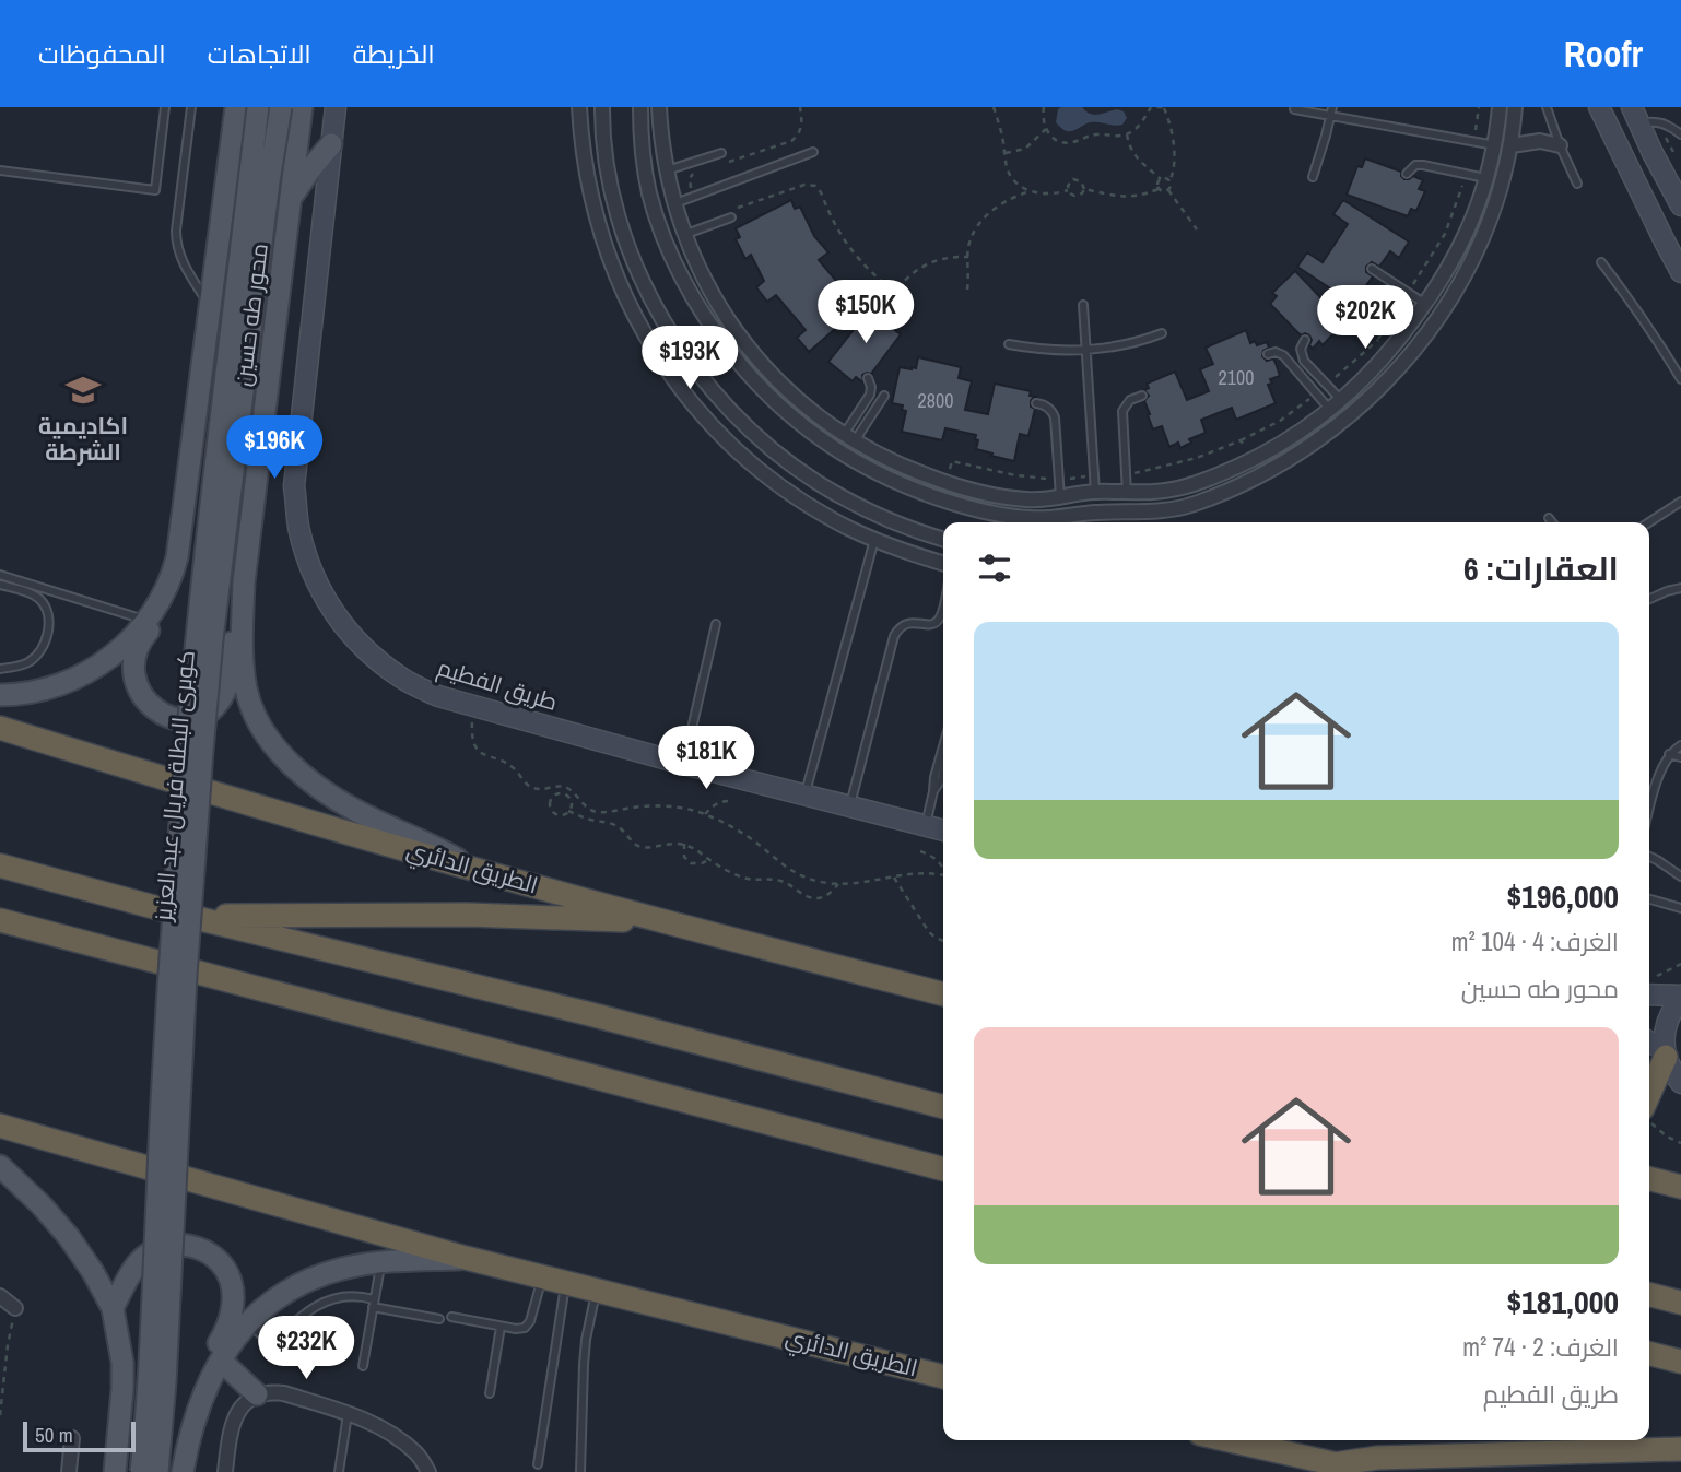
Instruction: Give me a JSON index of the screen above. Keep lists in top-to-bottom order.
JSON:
{
  "streets": {
    "highway": ["الطريق الدائري"],
    "main road": ["محور طه حسين", "كوبرى البطلة فريال عبد العزيز"],
    "street": ["طريق الفطيم"]
  },
  "crossings": [
    ["محور طه حسين", "الطريق الدائري"]
  ],
  "places": {
    "school or university": ["اكاديمية الشرطة"]
  },
  "house_numbers": ["2100", "2800"],
  "scale_bar": "50 m",
  "page": {
    "header": "Roofr",
    "nav": ["الخريطة", "الاتجاهات", "المحفوظات"],
    "price": [
      "$150K",
      "$202K",
      "$193K",
      "$196K",
      "$181K",
      "$232K"
    ],
    "heading": "العقارات: 6",
    "list": [
      {
        "name": "$196,000",
        "note": "الغرف: 4 · 104 m² · محور طه حسين"
      },
      {
        "name": "$181,000",
        "note": "الغرف: 2 · 74 m² · طريق الفطيم"
      }
    ],
    "scale": "50 m"
  }
}
